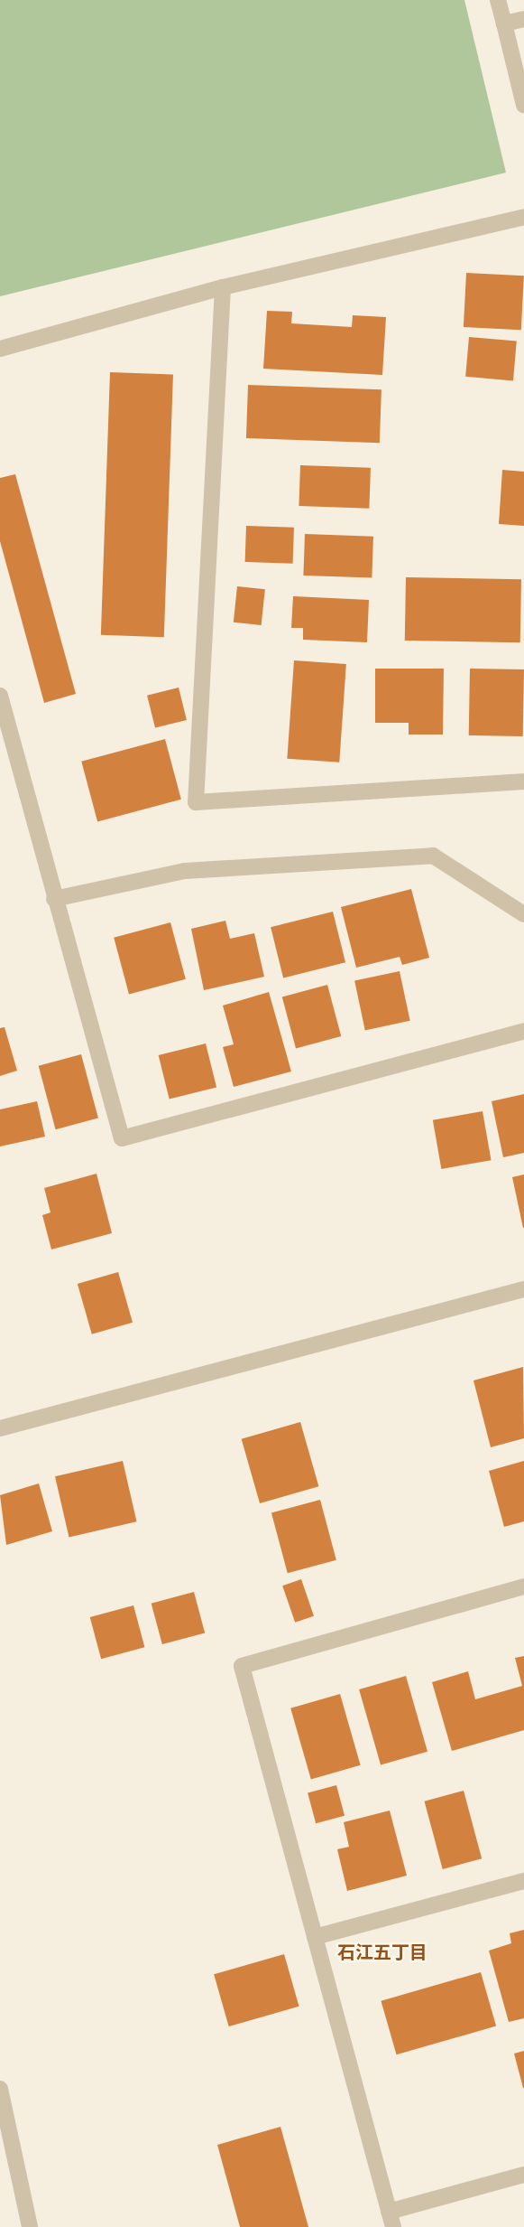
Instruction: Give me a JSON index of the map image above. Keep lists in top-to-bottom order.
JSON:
{
  "districts": ["石江五丁目"]
}
